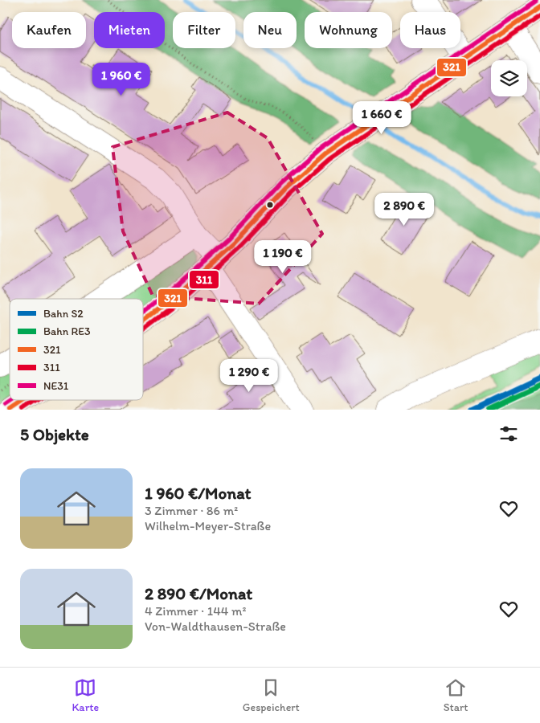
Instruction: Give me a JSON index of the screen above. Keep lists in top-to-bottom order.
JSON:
{
  "lines": [
    "transit line NE31",
    "transit line 321",
    "transit line 311",
    "rail line S2",
    "rail line RE3"
  ],
  "legend": [
    "Bahn S2",
    "Bahn RE3",
    "321",
    "311",
    "NE31"
  ],
  "page": {
    "chip": [
      "Kaufen",
      "Mieten",
      "Filter",
      "Neu",
      "Wohnung",
      "Haus"
    ],
    "price": [
      "1 960 €",
      "1 660 €",
      "2 890 €",
      "1 190 €",
      "1 290 €"
    ],
    "heading": "5 Objekte",
    "list": [
      {
        "name": "1 960 €/Monat",
        "note": "3 Zimmer · 86 m² · Wilhelm-Meyer-Straße"
      },
      {
        "name": "2 890 €/Monat",
        "note": "4 Zimmer · 144 m² · Von-Waldthausen-Straße"
      }
    ],
    "tabs": ["Karte", "Gespeichert", "Start"]
  }
}
